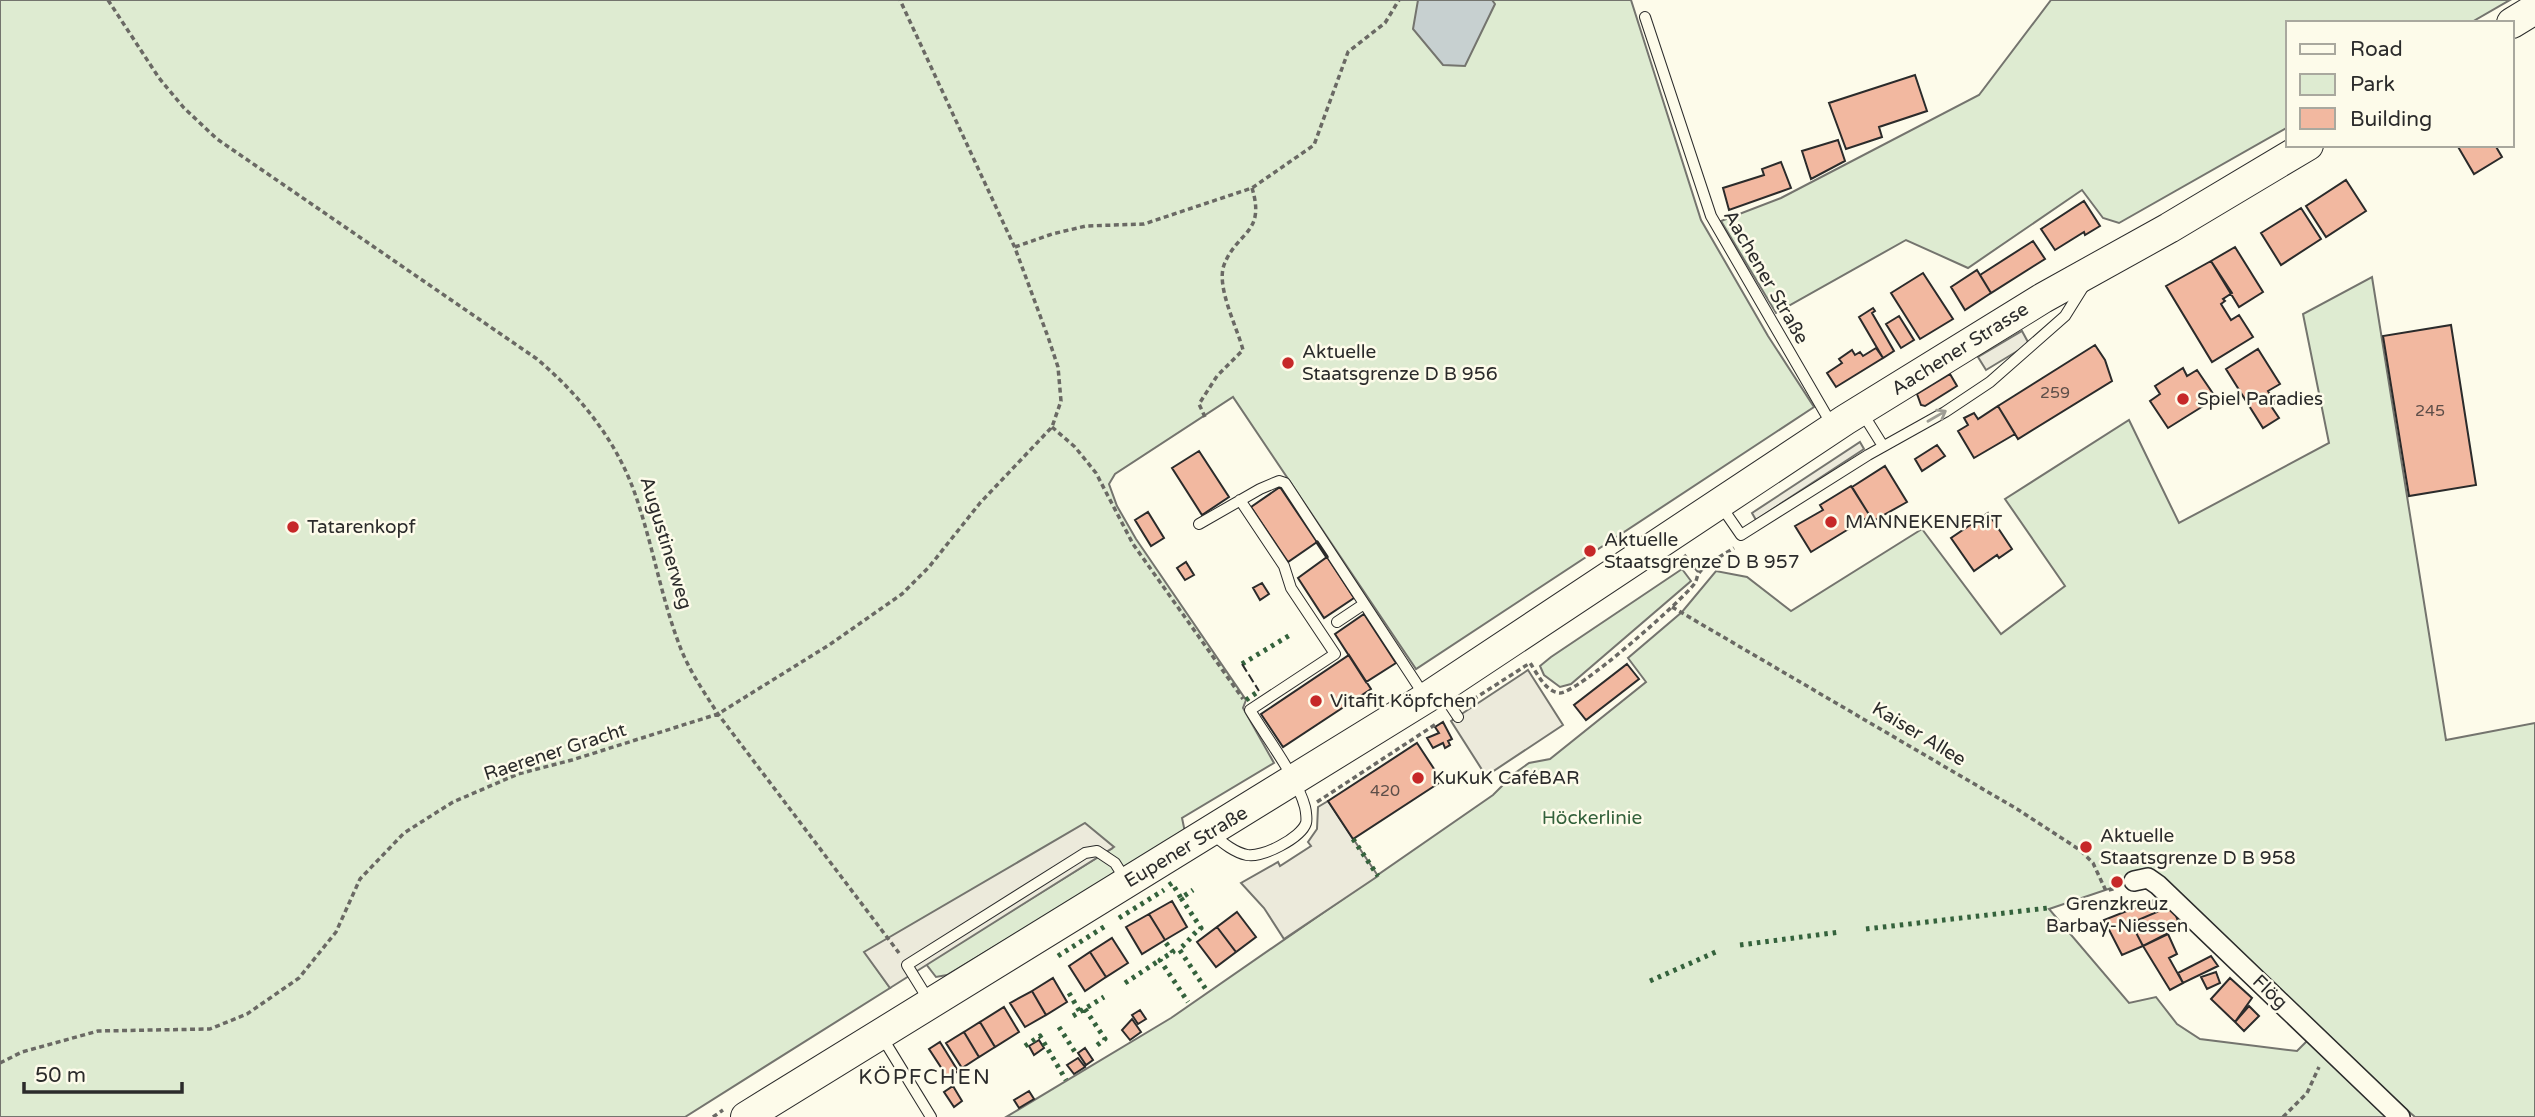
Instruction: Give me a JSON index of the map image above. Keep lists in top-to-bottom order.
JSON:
{
  "streets": {
    "main road": ["Aachener Strasse", "Eupener Straße"],
    "street": ["Flög"],
    "lane": ["Aachener Straße"],
    "path": ["Augustinerweg", "Kaiser Allee", "Raerener Gracht"]
  },
  "crossings": [
    ["Aachener Straße", "Aachener Strasse"],
    ["Aachener Strasse", "Eupener Straße"],
    ["Augustinerweg", "Raerener Gracht"],
    ["Kaiser Allee", "Flög"]
  ],
  "districts": ["KÖPFCHEN"],
  "parks": ["Höckerlinie"],
  "places": [
    "Aktuelle Staatsgrenze D B 956",
    "Spiel Paradies",
    "MANNEKENFRIT",
    "Tatarenkopf",
    "Aktuelle Staatsgrenze D B 957",
    "Vitafit Köpfchen",
    "KuKuK CaféBAR",
    "Aktuelle Staatsgrenze D B 958",
    "Grenzkreuz Barbay-Niessen"
  ],
  "house_numbers": ["259", "245", "420"],
  "legend": ["Road", "Park", "Building"],
  "scale_bar": "50 m"
}
